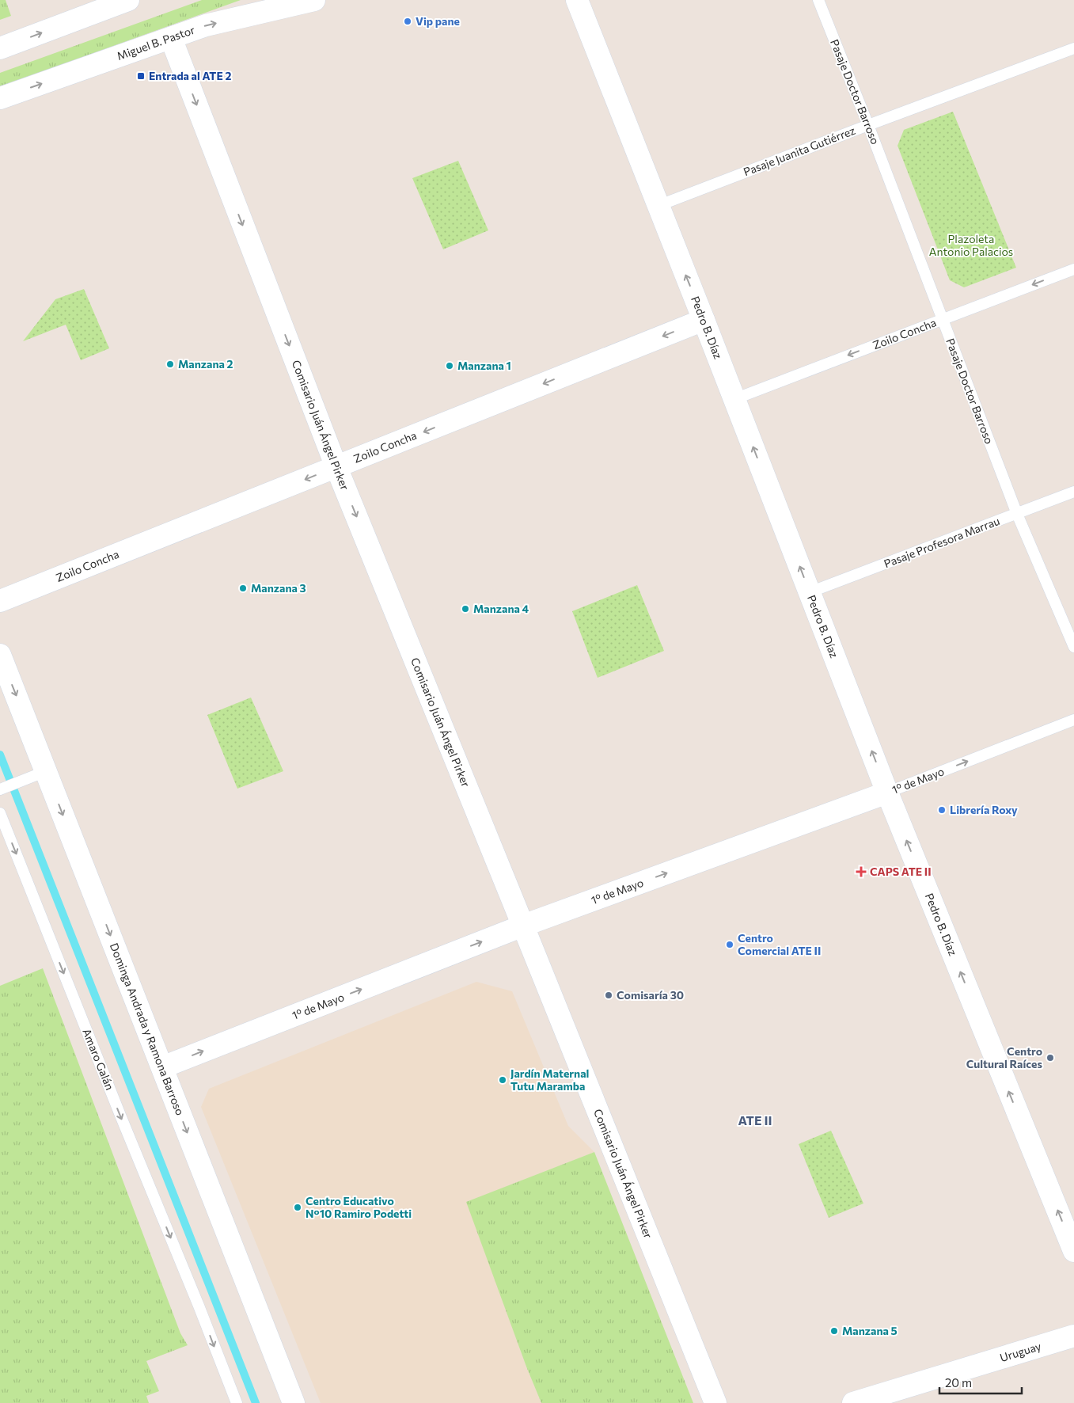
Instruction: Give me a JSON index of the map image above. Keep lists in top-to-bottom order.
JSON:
{
  "streets": {
    "street": [
      "Miguel B. Pastor",
      "Pedro B. Díaz",
      "Zoilo Concha",
      "Comisario Juán Ángel Pirker",
      "1º de Mayo",
      "Dominga Andrada y Ramona Barroso",
      "Uruguay"
    ],
    "lane": [
      "Pasaje Doctor Barroso",
      "Pasaje Juanita Gutiérrez",
      "Pasaje Profesora Marrau",
      "Amaro Galán"
    ]
  },
  "crossings": [
    ["Miguel B. Pastor", "Comisario Juán Ángel Pirker"],
    ["Pasaje Doctor Barroso", "Pasaje Juanita Gutiérrez"],
    ["Pasaje Doctor Barroso", "Zoilo Concha"],
    ["Pasaje Doctor Barroso", "Pasaje Profesora Marrau"],
    ["Pasaje Juanita Gutiérrez", "Pedro B. Díaz"],
    ["Pedro B. Díaz", "Zoilo Concha"],
    ["Pedro B. Díaz", "Pasaje Profesora Marrau"],
    ["Pedro B. Díaz", "1º de Mayo"],
    ["Zoilo Concha", "Comisario Juán Ángel Pirker"],
    ["Comisario Juán Ángel Pirker", "1º de Mayo"],
    ["1º de Mayo", "Dominga Andrada y Ramona Barroso"]
  ],
  "one_way": [
    "Pedro B. Díaz",
    "Zoilo Concha",
    "Comisario Juán Ángel Pirker",
    "1º de Mayo",
    "Dominga Andrada y Ramona Barroso",
    "Amaro Galán"
  ],
  "districts": ["ATE II"],
  "parks": ["Plazoleta Antonio Palacios"],
  "places": {
    "other": [
      "Vip pane",
      "Manzana 2",
      "Manzana 1",
      "Manzana 3",
      "Manzana 4",
      "Librería Roxy",
      "Centro Comercial ATE II",
      "Comisaría 30",
      "Centro Cultural Raíces",
      "Jardín Maternal Tutu Maramba",
      "Centro Educativo N°10 Ramiro Podetti",
      "Manzana 5"
    ],
    "transit": ["Entrada al ATE 2"],
    "health": ["CAPS ATE II"]
  },
  "scale_bar": "20 m"
}
